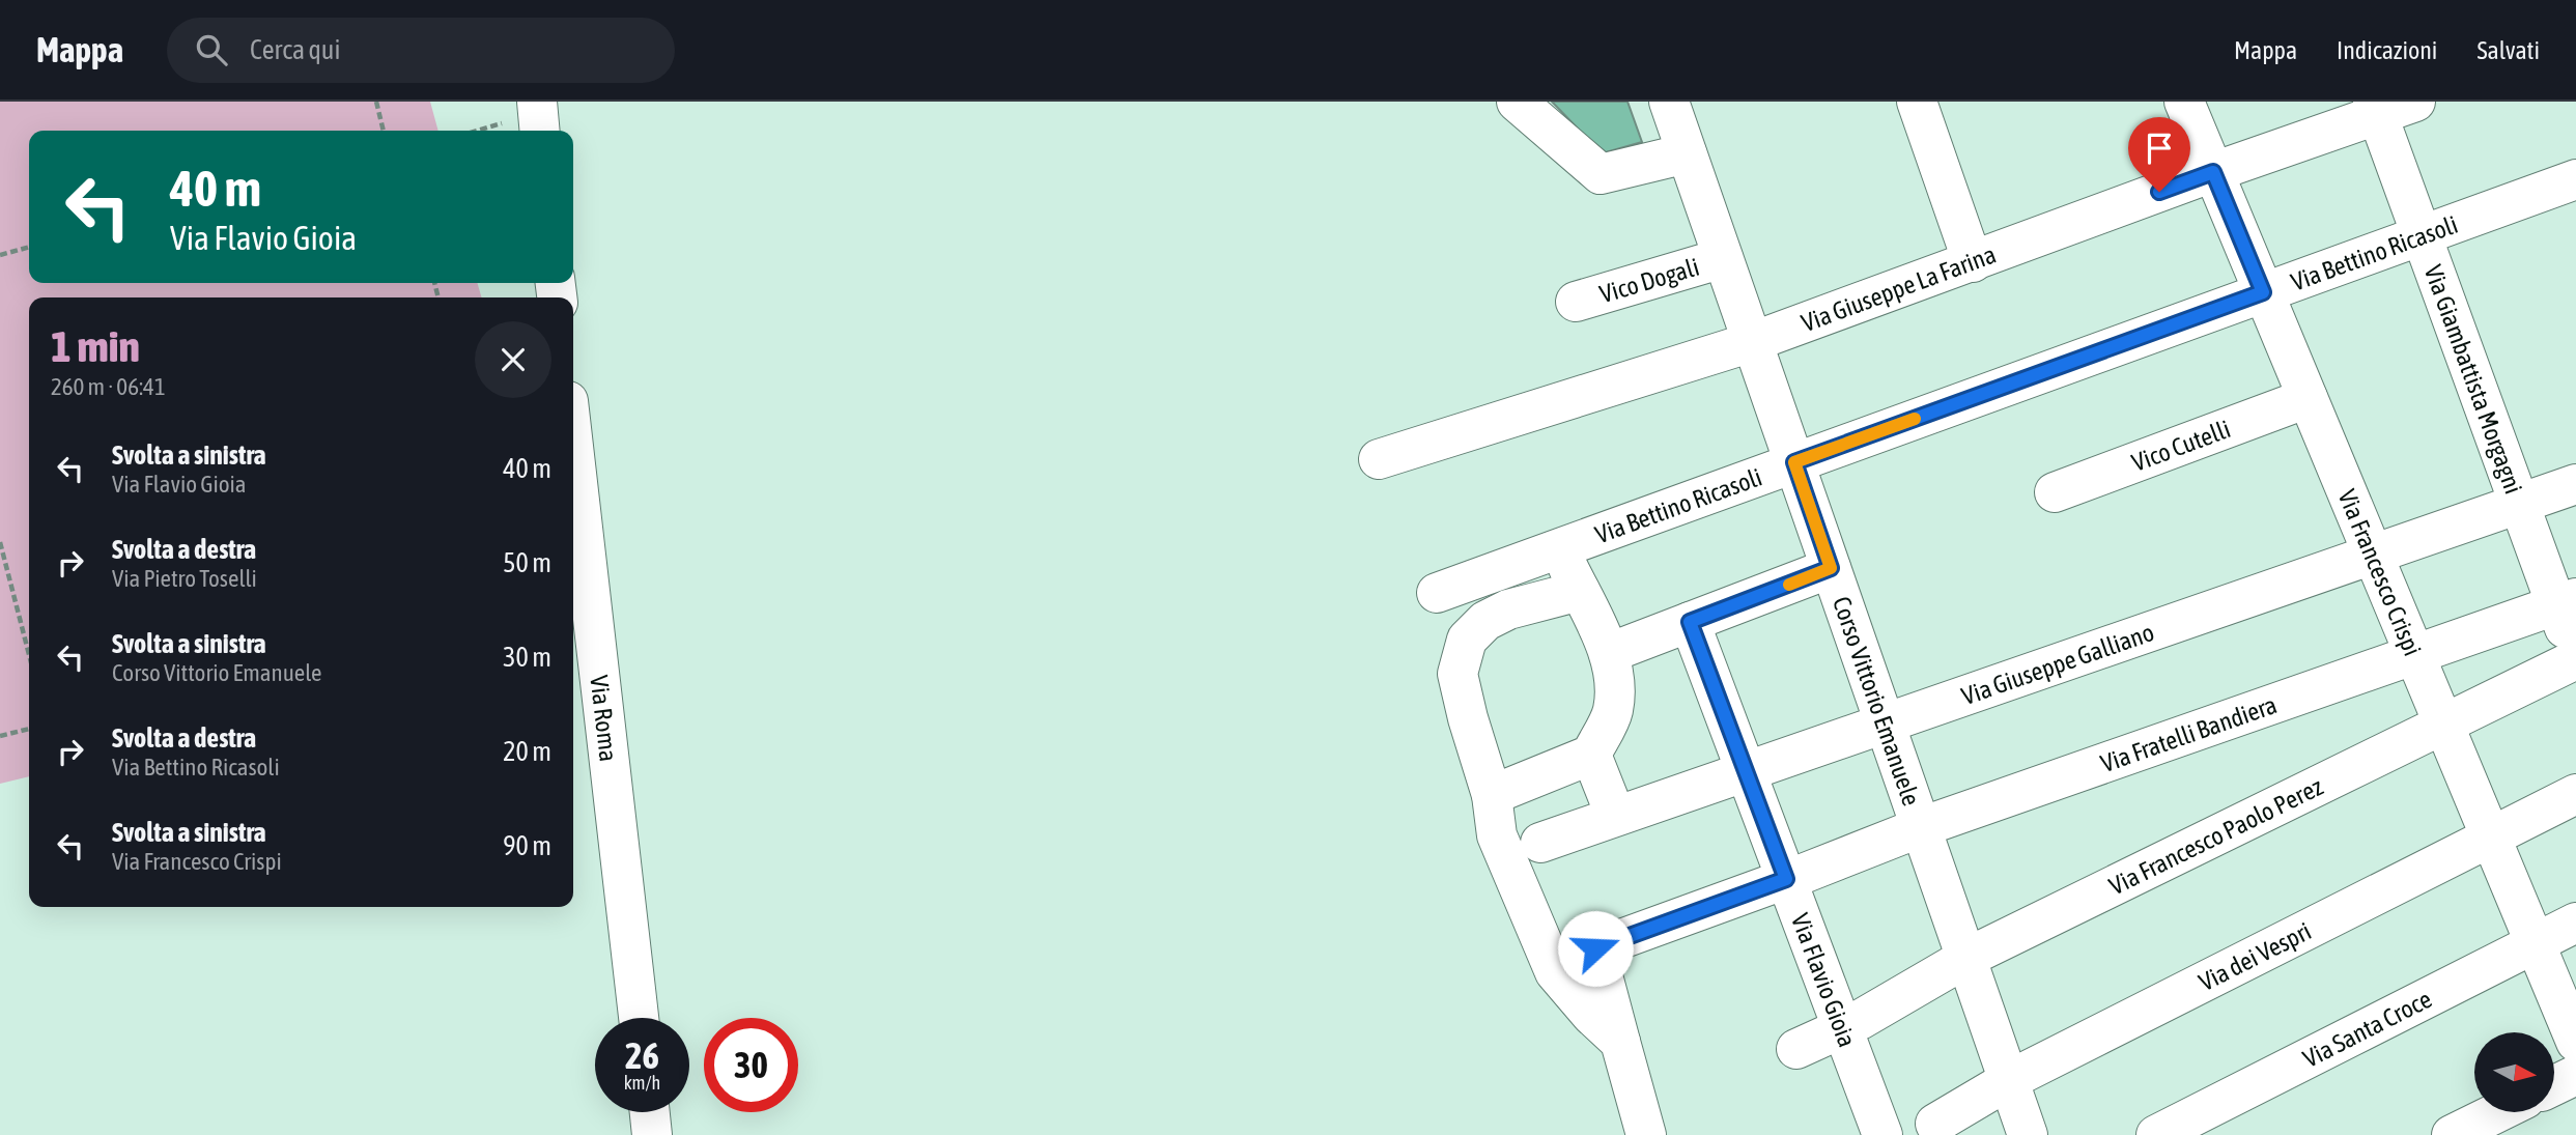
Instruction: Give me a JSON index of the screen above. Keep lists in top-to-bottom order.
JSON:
{
  "streets": {
    "street": [
      "Via Bettino Ricasoli",
      "Vico Dogali",
      "Via Giuseppe La Farina",
      "Via Giambattista Morgagni",
      "Vico Cutelli",
      "Via Francesco Crispi",
      "Via Giuseppe Galliano",
      "Corso Vittorio Emanuele",
      "Via Roma",
      "Via Fratelli Bandiera",
      "Via Francesco Paolo Perez",
      "Via dei Vespri",
      "Via Flavio Gioia",
      "Via Santa Croce"
    ]
  },
  "crossings": [
    ["Via Bettino Ricasoli", "Via Giambattista Morgagni"],
    ["Via Bettino Ricasoli", "Via Francesco Crispi"],
    ["Via Bettino Ricasoli", "Corso Vittorio Emanuele"],
    ["Vico Dogali", "Corso Vittorio Emanuele"],
    ["Via Giuseppe La Farina", "Via Giambattista Morgagni"],
    ["Via Giuseppe La Farina", "Via Francesco Crispi"],
    ["Via Giuseppe La Farina", "Corso Vittorio Emanuele"],
    ["Via Giambattista Morgagni", "Via Giuseppe Galliano"],
    ["Via Giambattista Morgagni", "Via Fratelli Bandiera"],
    ["Via Giambattista Morgagni", "Via Francesco Paolo Perez"],
    ["Vico Cutelli", "Via Francesco Crispi"],
    ["Via Francesco Crispi", "Via Giuseppe Galliano"],
    ["Via Francesco Crispi", "Via Fratelli Bandiera"],
    ["Via Francesco Crispi", "Via Francesco Paolo Perez"],
    ["Via Francesco Crispi", "Via dei Vespri"],
    ["Via Francesco Crispi", "Via Santa Croce"],
    ["Via Giuseppe Galliano", "Corso Vittorio Emanuele"],
    ["Via Giuseppe Galliano", "Via Flavio Gioia"],
    ["Corso Vittorio Emanuele", "Via Fratelli Bandiera"],
    ["Corso Vittorio Emanuele", "Via Francesco Paolo Perez"],
    ["Corso Vittorio Emanuele", "Via dei Vespri"],
    ["Via Fratelli Bandiera", "Via Flavio Gioia"],
    ["Via Francesco Paolo Perez", "Via Flavio Gioia"]
  ],
  "north": "right",
  "page": {
    "header": "Mappa",
    "search": "Cerca qui",
    "nav": ["Mappa", "Indicazioni", "Salvati"],
    "turn": ["40 m", "Via Flavio Gioia"],
    "heading": ["1 min", "260 m · 06:41"],
    "list": [
      {
        "name": "Svolta a sinistra",
        "note": "Via Flavio Gioia",
        "value": "40 m"
      },
      {
        "name": "Svolta a destra",
        "note": "Via Pietro Toselli",
        "value": "50 m"
      },
      {
        "name": "Svolta a sinistra",
        "note": "Corso Vittorio Emanuele",
        "value": "30 m"
      },
      {
        "name": "Svolta a destra",
        "note": "Via Bettino Ricasoli",
        "value": "20 m"
      },
      {
        "name": "Svolta a sinistra",
        "note": "Via Francesco Crispi",
        "value": "90 m"
      }
    ],
    "speed": "26 km/h",
    "limit": "30"
  }
}
